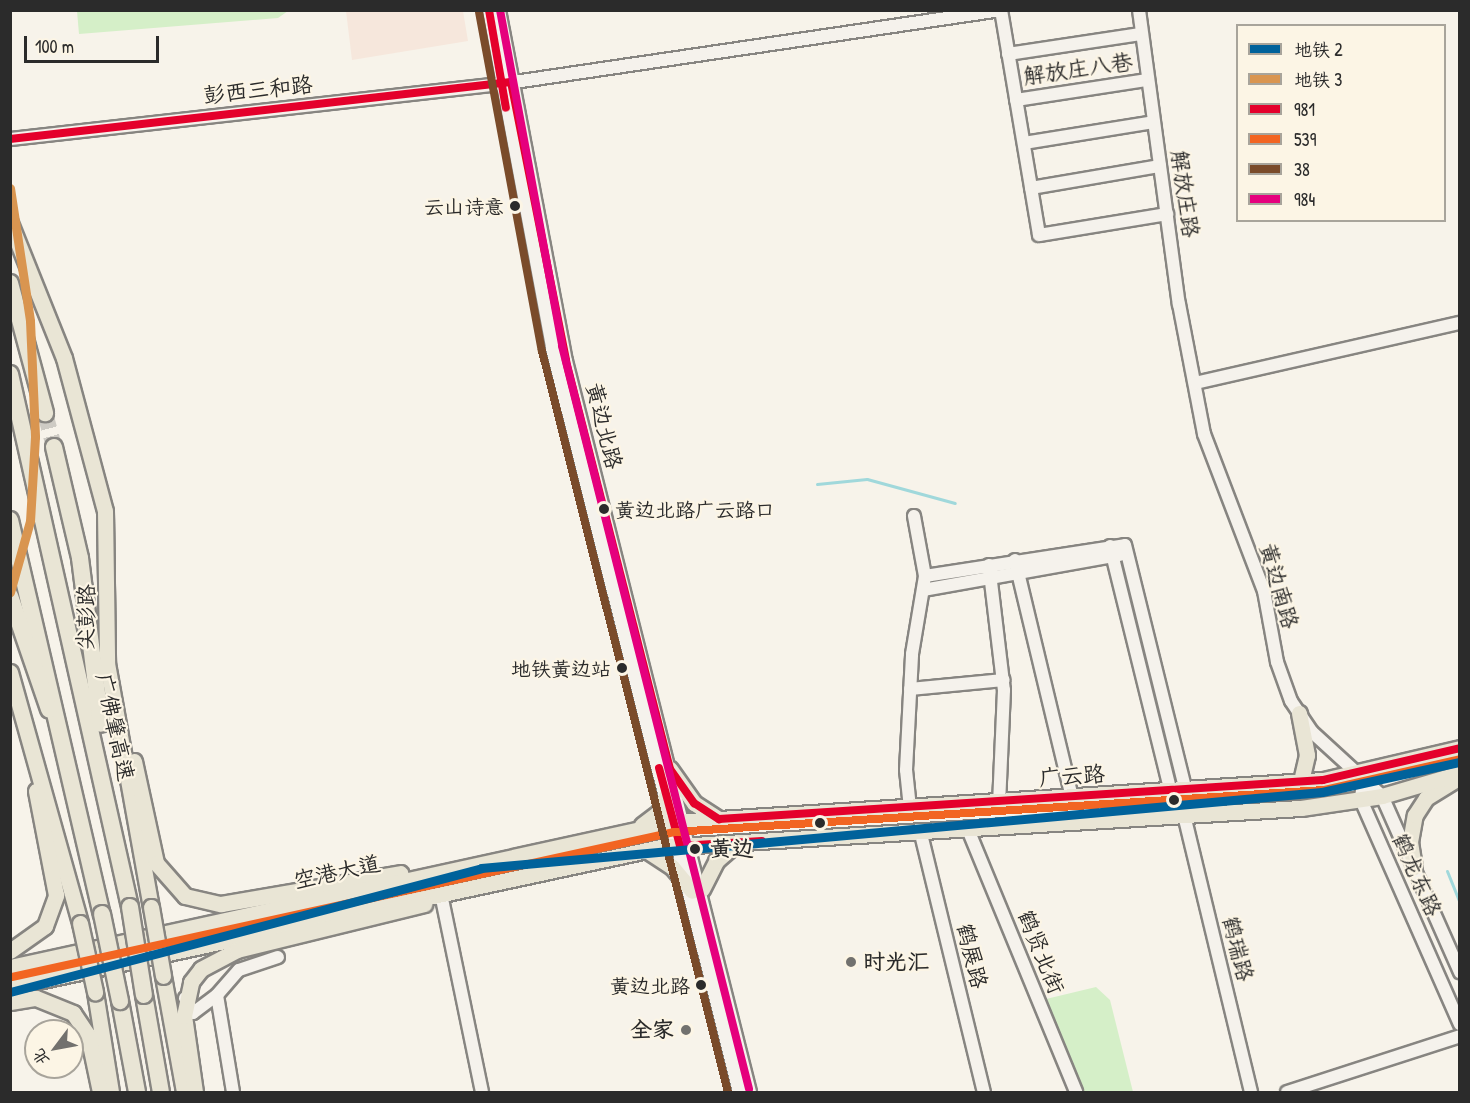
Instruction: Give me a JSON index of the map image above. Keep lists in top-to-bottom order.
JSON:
{
  "streets": {
    "highway": ["广佛肇高速"],
    "main road": ["尖彭路", "广云路", "空港大道"],
    "street": [
      "解放庄八巷",
      "彭西三和路",
      "解放庄路",
      "黄边北路",
      "黄边南路",
      "鹤龙东路",
      "鹤瑞路",
      "鹤贤北街",
      "鹤展路"
    ]
  },
  "crossings": [
    ["解放庄八巷", "解放庄路"],
    ["彭西三和路", "黄边北路"],
    ["解放庄路", "黄边南路"],
    ["黄边北路", "广云路"],
    ["黄边北路", "空港大道"],
    ["黄边南路", "广云路"],
    ["黄边南路", "鹤龙东路"],
    ["广云路", "空港大道"],
    ["广云路", "鹤龙东路"],
    ["广云路", "鹤瑞路"],
    ["广云路", "鹤贤北街"],
    ["广云路", "鹤展路"]
  ],
  "places": [
    "云山诗意",
    "黄边北路广云路口",
    "地铁黄边站",
    "黄边",
    "时光汇",
    "黄边北路",
    "全家"
  ],
  "lines": [
    "transit line 981",
    "transit line 984",
    "transit line 38",
    "metro line 3",
    "transit line 539",
    "metro line 2"
  ],
  "legend": [
    "地铁 2",
    "地铁 3",
    "981",
    "539",
    "38",
    "984"
  ],
  "scale_bar": "100 m",
  "north": "bottom left"
}
